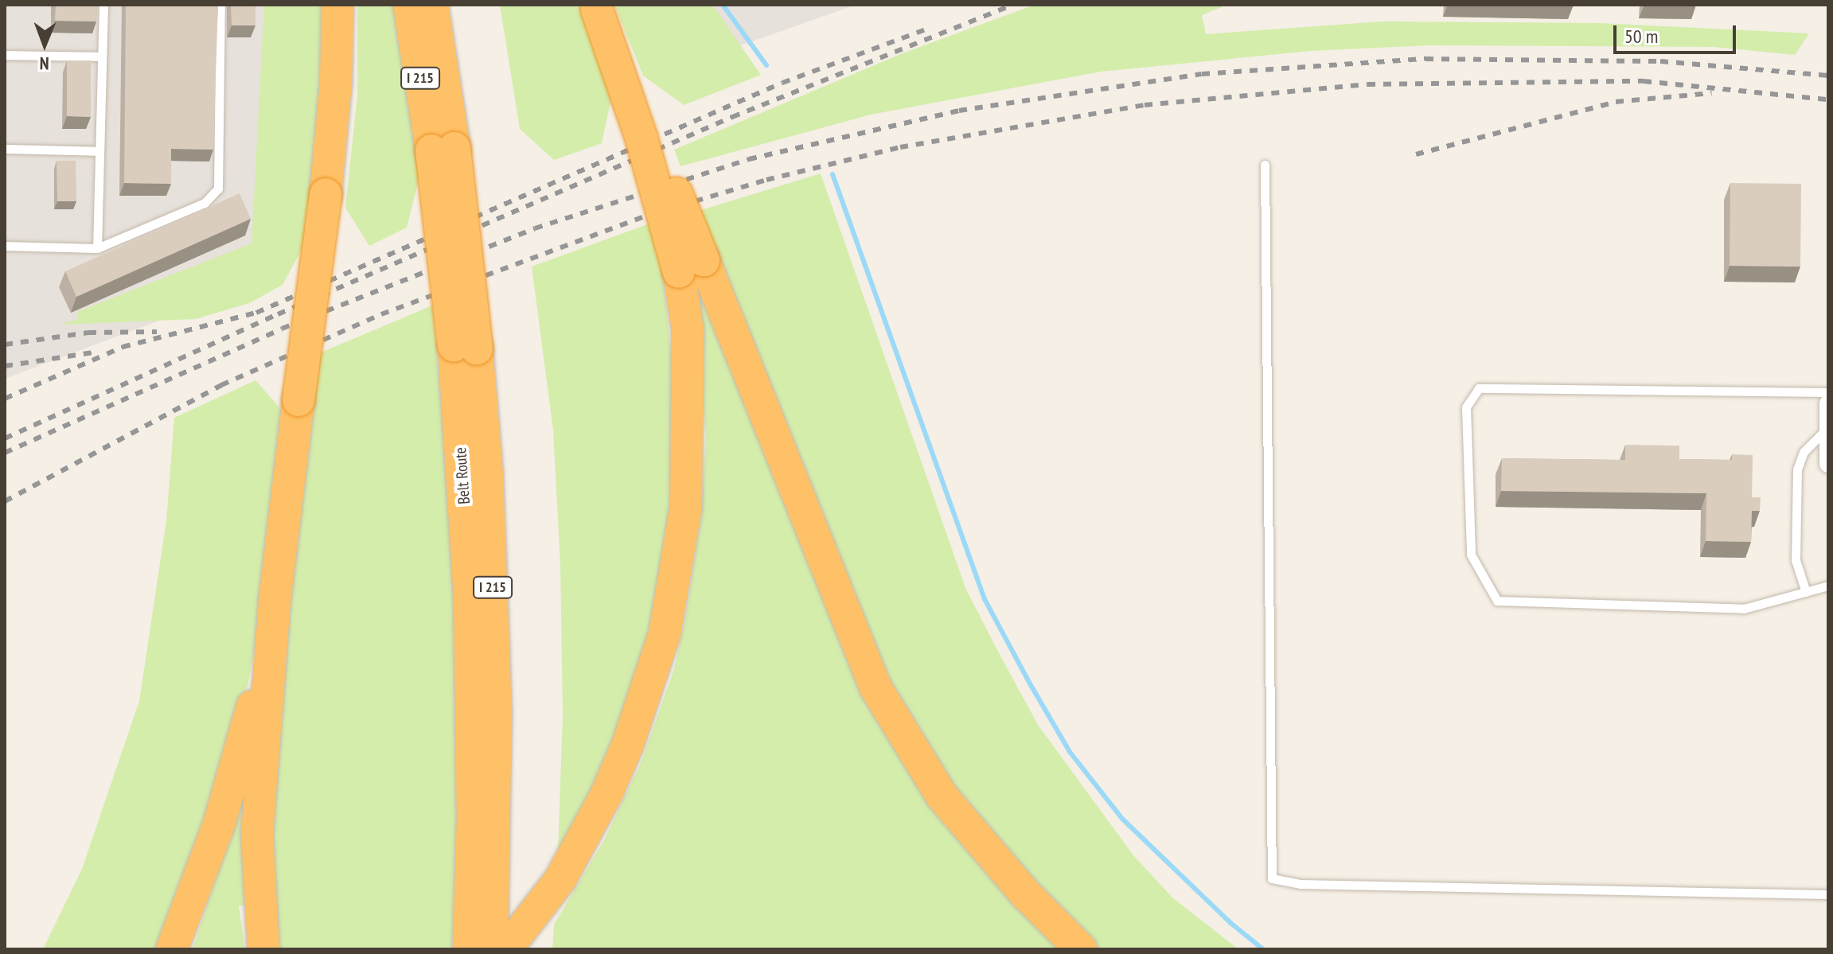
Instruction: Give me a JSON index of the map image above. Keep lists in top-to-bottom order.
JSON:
{
  "streets": {
    "highway": ["I 215", "Belt Route"]
  },
  "scale_bar": "50 m",
  "north": "bottom"
}
